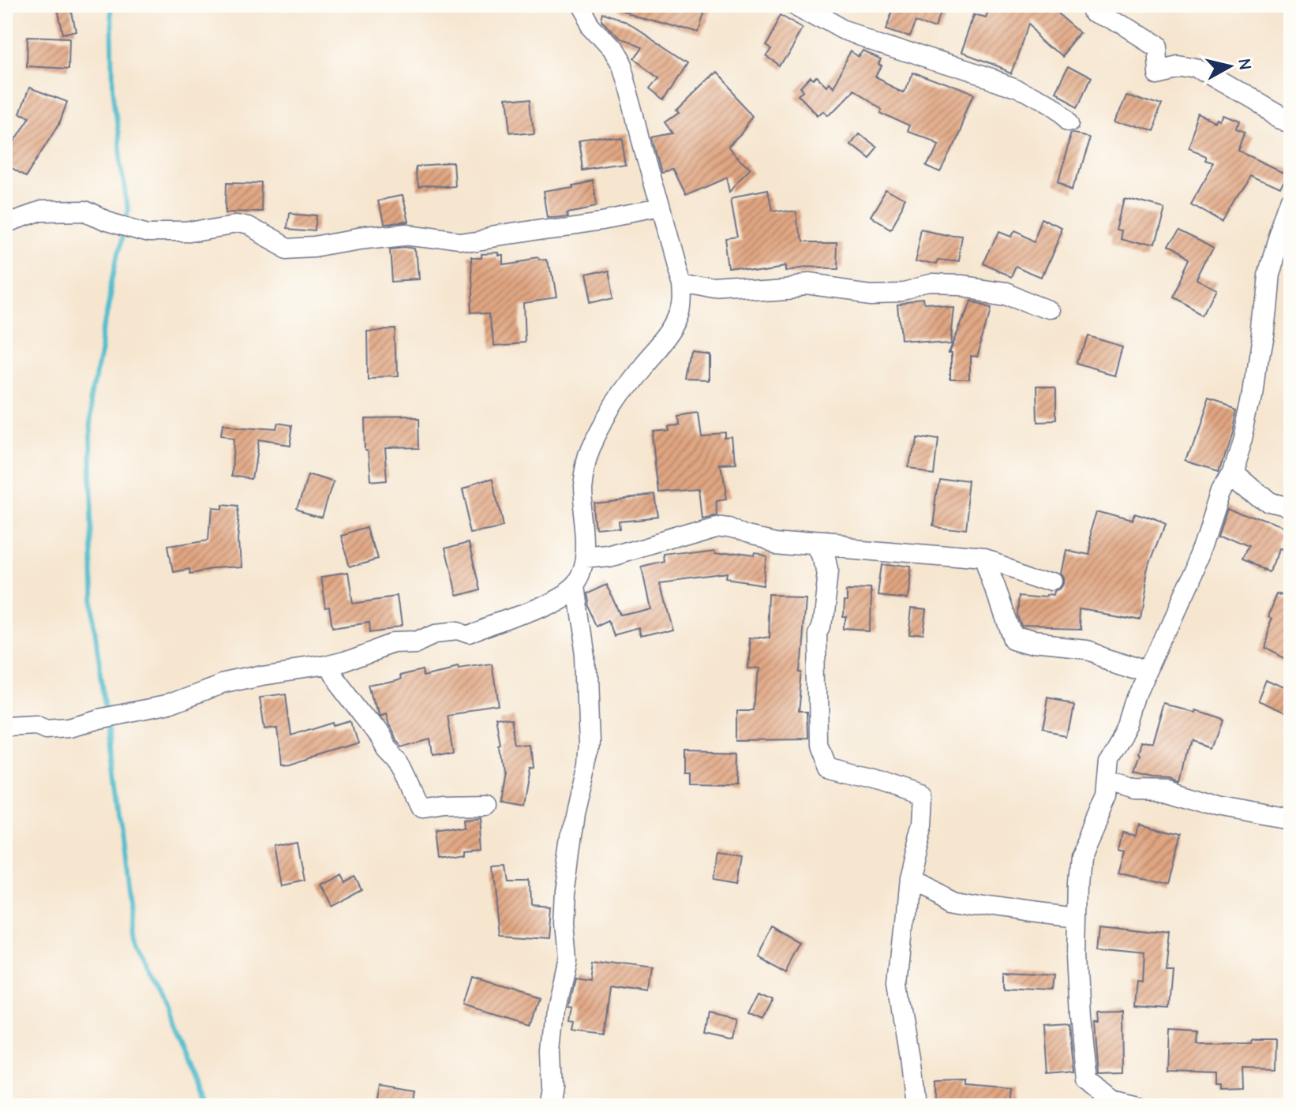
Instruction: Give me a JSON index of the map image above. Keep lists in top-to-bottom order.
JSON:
{
  "north": "right"
}
